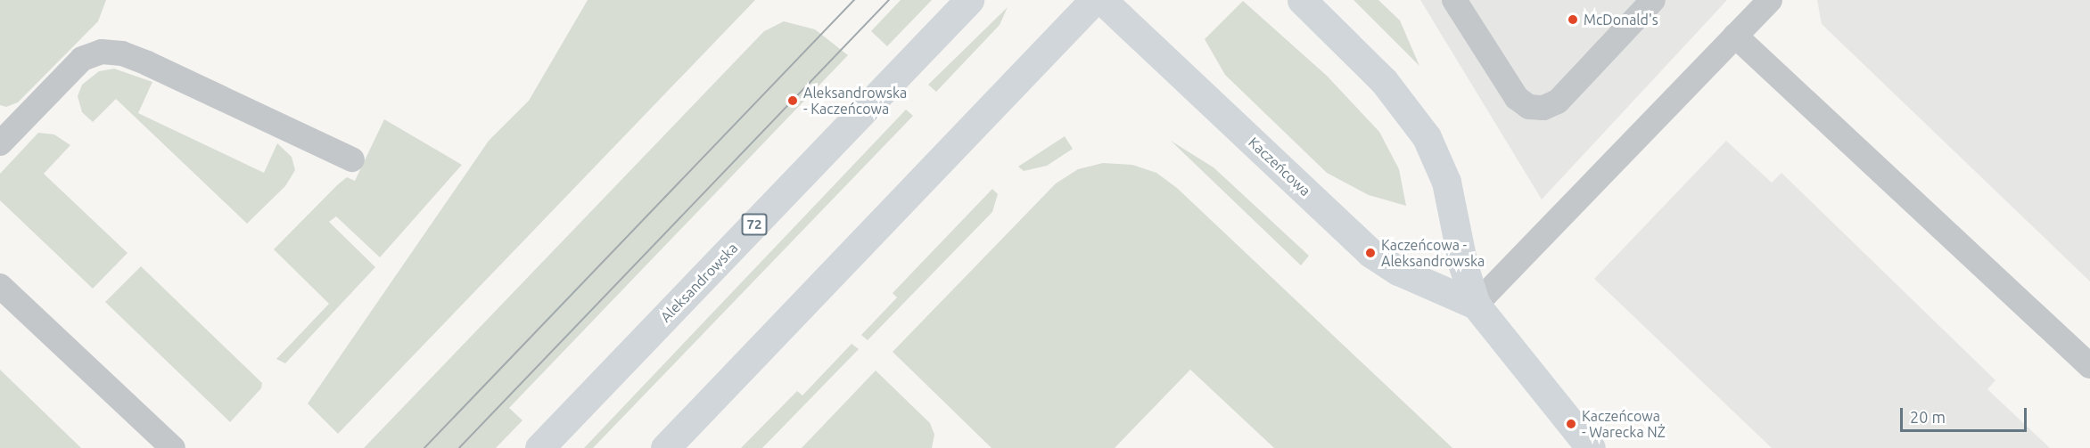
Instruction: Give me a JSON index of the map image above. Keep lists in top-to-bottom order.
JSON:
{
  "streets": {
    "main road": ["Kaczeńcowa", "72", "Aleksandrowska"]
  },
  "places": [
    "McDonald's",
    "Aleksandrowska - Kaczeńcowa",
    "Kaczeńcowa - Aleksandrowska",
    "Kaczeńcowa - Warecka NŻ"
  ],
  "scale_bar": "20 m"
}
